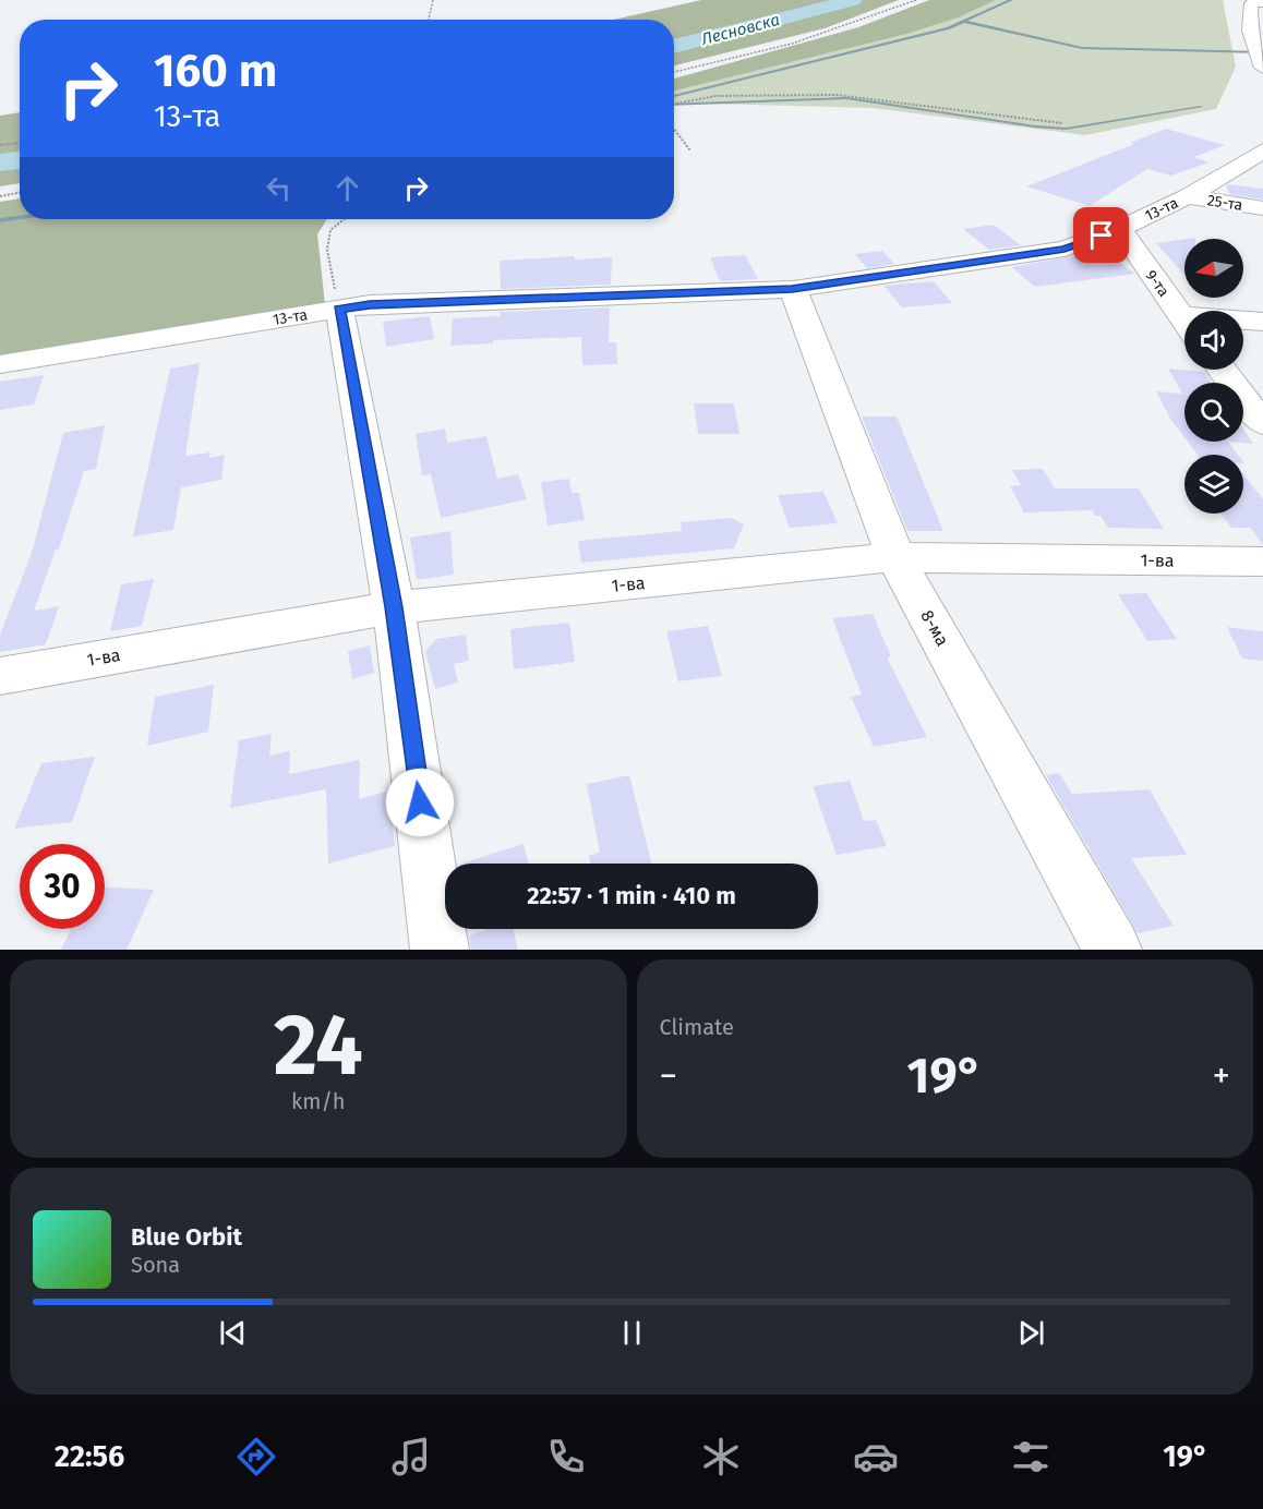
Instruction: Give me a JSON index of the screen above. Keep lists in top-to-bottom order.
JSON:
{
  "streets": {
    "street": [
      "25-та",
      "13-та",
      "9-та",
      "1-ва",
      "8-ма"
    ]
  },
  "crossings": [
    ["25-та", "13-та"],
    ["13-та", "9-та"],
    ["13-та", "8-ма"],
    ["1-ва", "8-ма"]
  ],
  "water": ["Лесновска"],
  "north": "left",
  "page": {
    "turn": ["160 m", "13-та"],
    "limit": "30",
    "trip": "22:57 · 1 min · 410 m",
    "tile": [
      ["24", "km/h"],
      "Climate"
    ],
    "heat": ["−", "19°", "+"],
    "song": ["Blue Orbit", "Sona"],
    "tabs": ["22:56", "19°"]
  }
}
